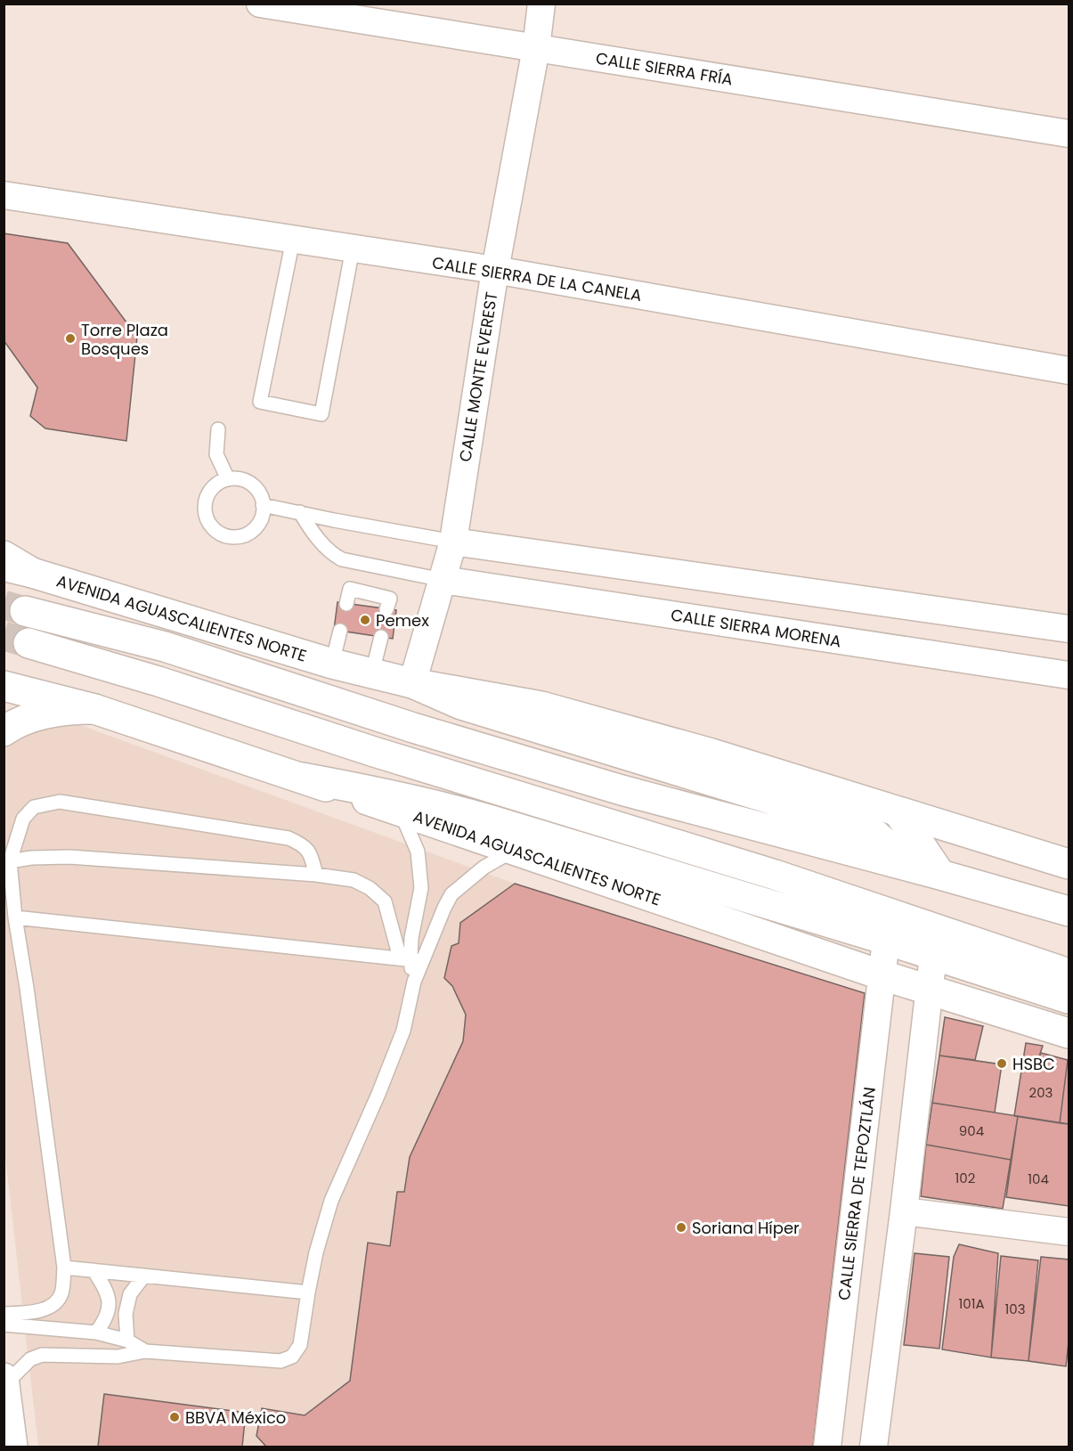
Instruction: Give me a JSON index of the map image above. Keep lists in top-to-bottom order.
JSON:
{
  "streets": {
    "main road": ["AVENIDA AGUASCALIENTES NORTE"],
    "street": [
      "CALLE SIERRA FRÍA",
      "CALLE SIERRA DE LA CANELA",
      "CALLE MONTE EVEREST",
      "CALLE SIERRA MORENA",
      "CALLE SIERRA DE TEPOZTLÁN"
    ]
  },
  "crossings": [
    ["CALLE SIERRA FRÍA", "CALLE MONTE EVEREST"],
    ["CALLE SIERRA DE LA CANELA", "CALLE MONTE EVEREST"],
    ["CALLE MONTE EVEREST", "AVENIDA AGUASCALIENTES NORTE"],
    ["CALLE MONTE EVEREST", "CALLE SIERRA MORENA"],
    ["AVENIDA AGUASCALIENTES NORTE", "CALLE SIERRA DE TEPOZTLÁN"]
  ],
  "places": [
    "Torre Plaza Bosques",
    "Pemex",
    "HSBC",
    "Soriana Híper",
    "BBVA México"
  ],
  "house_numbers": [
    "203",
    "904",
    "102",
    "104",
    "101A",
    "103"
  ]
}
